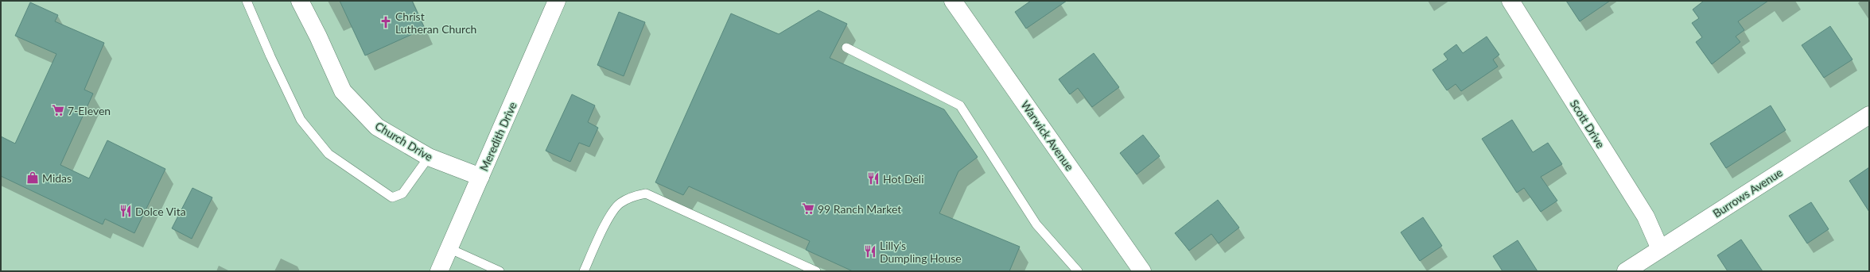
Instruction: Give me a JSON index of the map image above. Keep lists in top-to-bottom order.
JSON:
{
  "streets": {
    "street": [
      "Scott Drive",
      "Warwick Avenue",
      "Meredith Drive",
      "Church Drive",
      "Burrows Avenue"
    ]
  },
  "crossings": [
    ["Scott Drive", "Burrows Avenue"],
    ["Meredith Drive", "Church Drive"]
  ],
  "places": {
    "church": ["Christ Lutheran Church"],
    "supermarket": ["7-Eleven", "99 Ranch Market"],
    "shop": ["Midas"],
    "restaurant": ["Hot Deli", "Dolce Vita", "Lilly’s Dumpling House"]
  }
}
